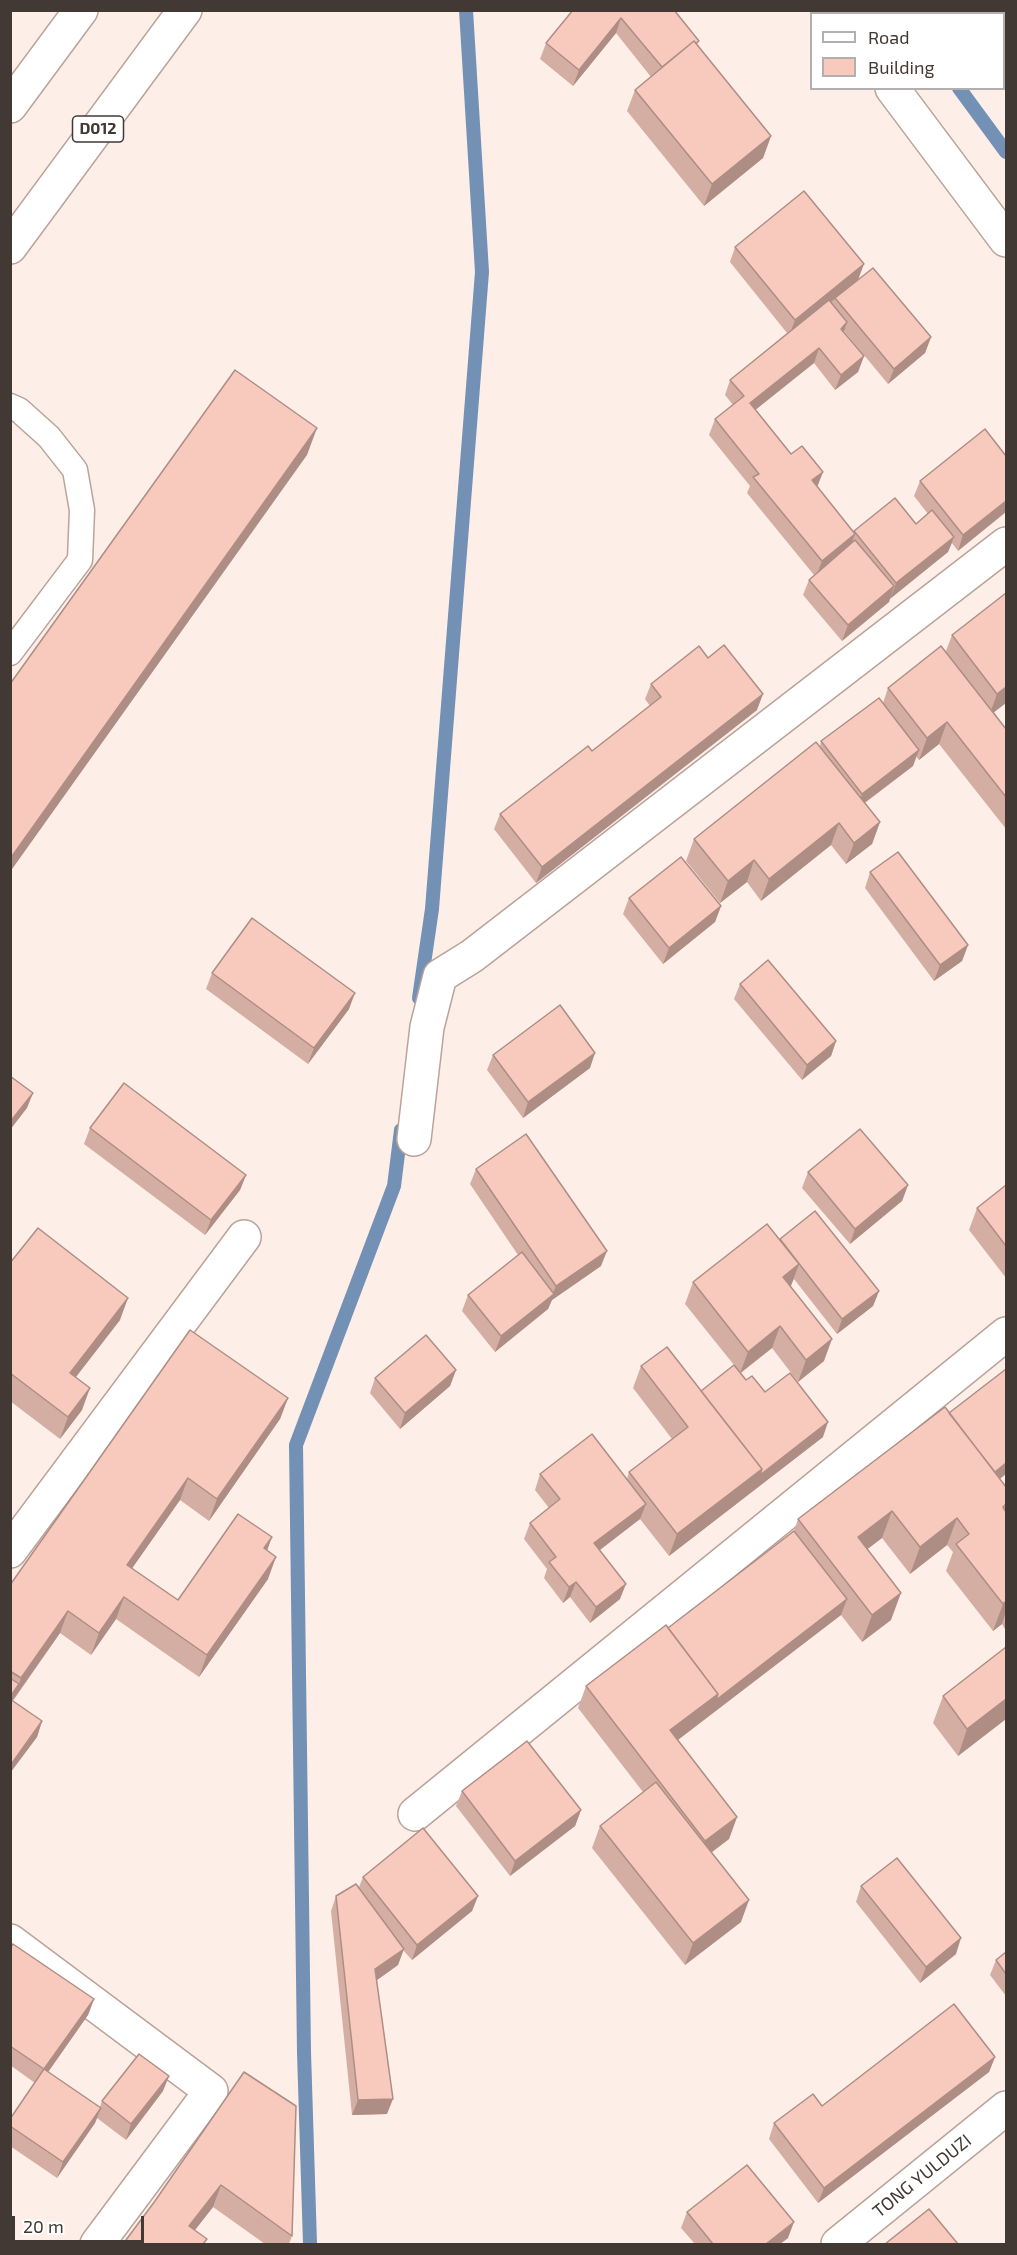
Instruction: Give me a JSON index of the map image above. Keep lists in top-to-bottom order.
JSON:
{
  "streets": {
    "main road": ["D012", "TONG YULDUZI"]
  },
  "legend": ["Road", "Building"],
  "scale_bar": "20 m"
}
